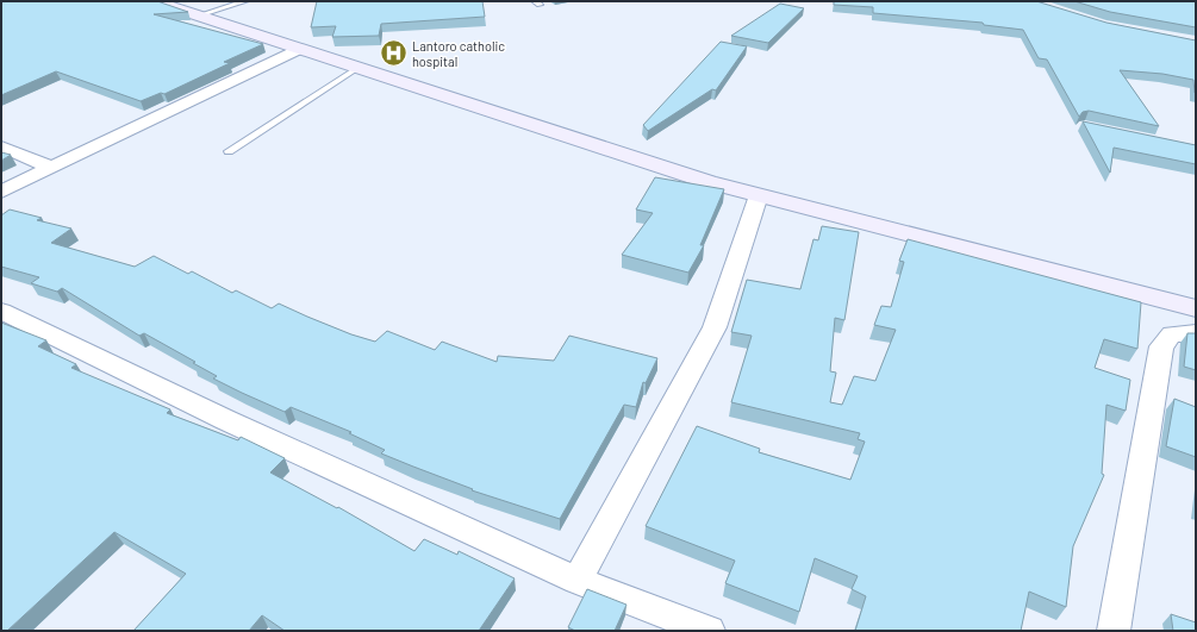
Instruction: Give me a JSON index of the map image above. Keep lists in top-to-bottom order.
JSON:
{
  "places": {
    "hospital": ["Lantoro catholic hospital"]
  }
}
